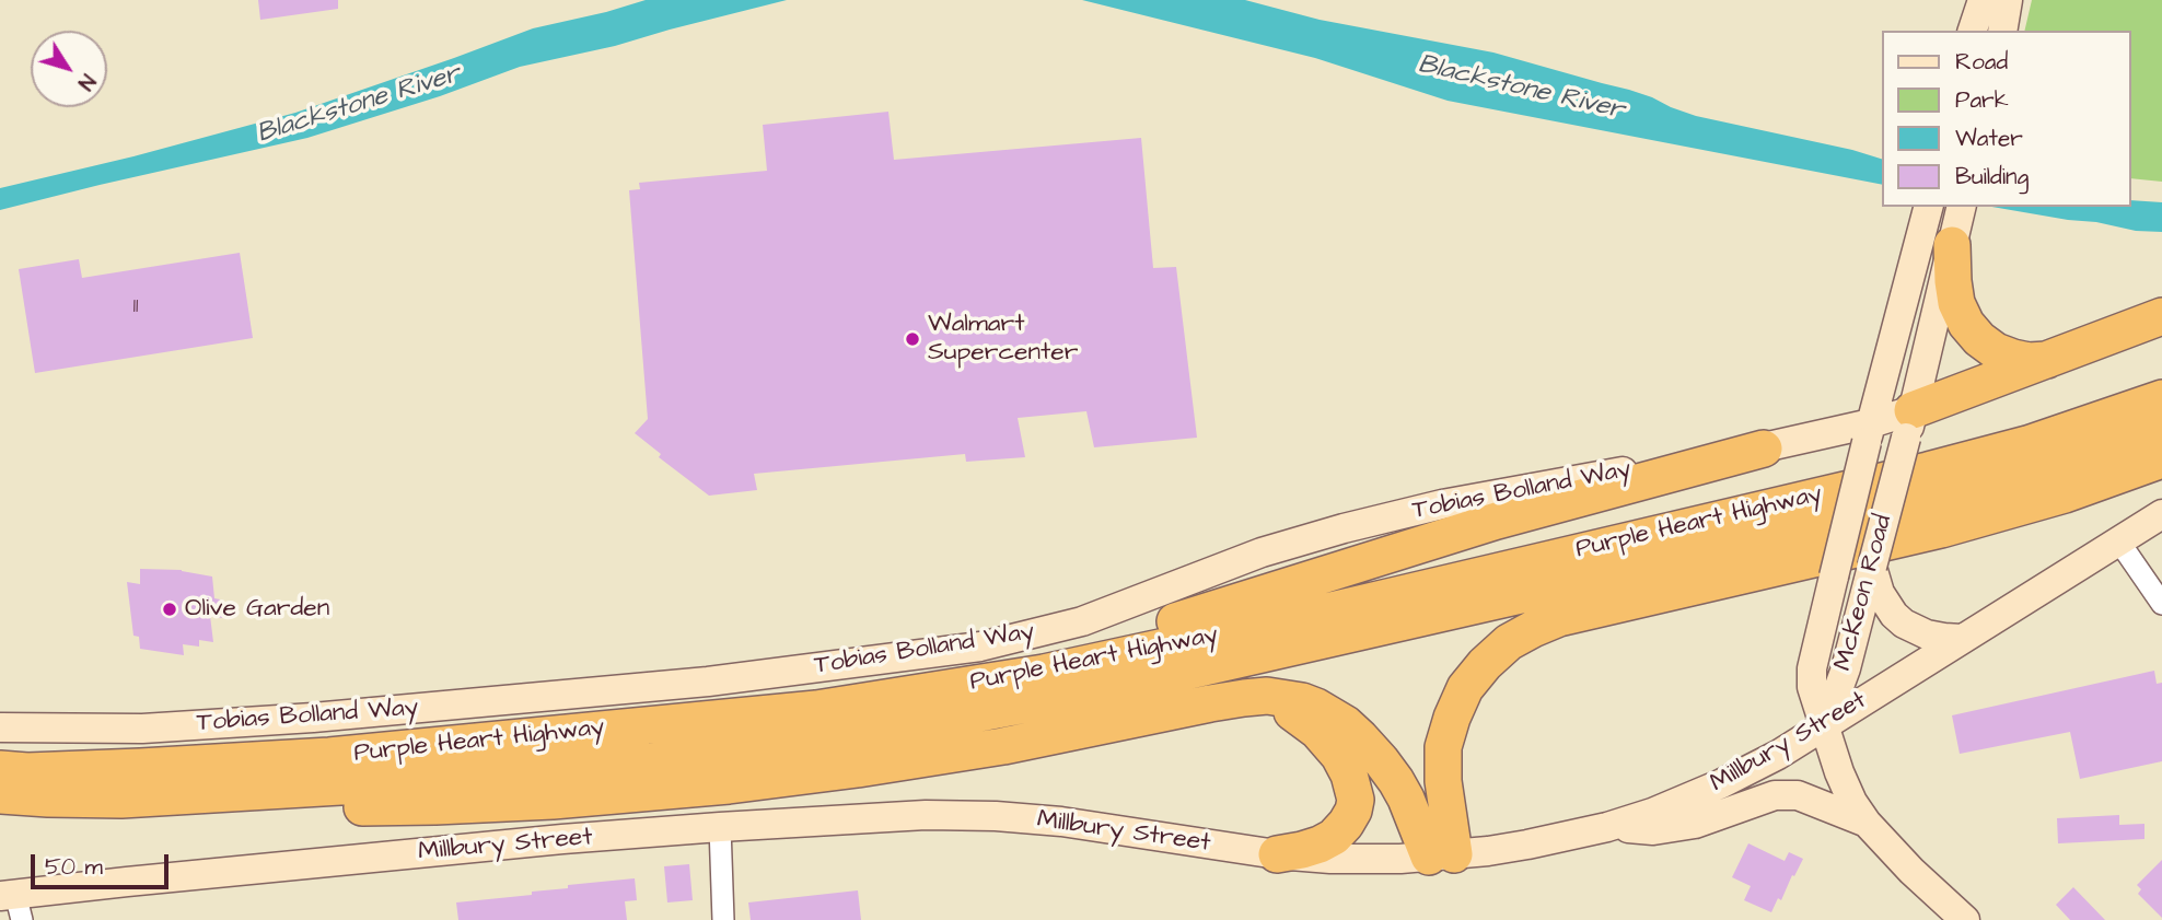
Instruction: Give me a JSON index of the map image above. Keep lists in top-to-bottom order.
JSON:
{
  "streets": {
    "highway": ["Purple Heart Highway"],
    "main road": ["Tobias Bolland Way", "McKeon Road", "Millbury Street"]
  },
  "crossings": [
    ["Tobias Bolland Way", "McKeon Road"],
    ["McKeon Road", "Millbury Street"]
  ],
  "water": ["Blackstone River"],
  "places": ["Walmart Supercenter", "Olive Garden"],
  "house_numbers": ["11"],
  "legend": [
    "Road",
    "Park",
    "Water",
    "Building"
  ],
  "scale_bar": "50 m",
  "north": "bottom right"
}
